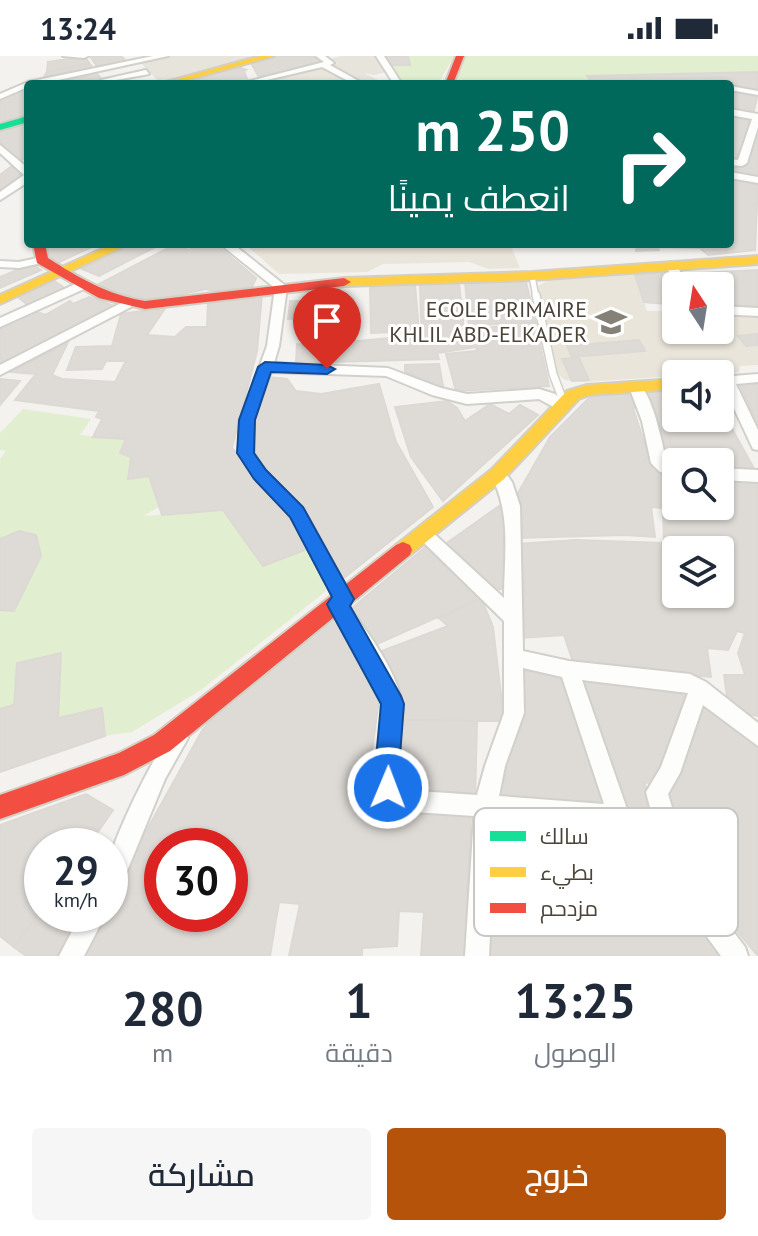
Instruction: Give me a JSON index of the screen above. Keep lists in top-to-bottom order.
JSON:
{
  "places": {
    "school or university": ["ECOLE PRIMAIRE KHLIL ABD-ELKADER"]
  },
  "legend": ["سالك", "بطيء", "مزدحم"],
  "north": "top",
  "page": {
    "status": "13:24",
    "turn": ["250 m", "انعطف يمينًا"],
    "speed": "29 km/h",
    "limit": "30",
    "eta": [
      "13:25",
      "الوصول",
      "1",
      "دقيقة",
      "280",
      "m"
    ],
    "buttons": ["خروج", "مشاركة"]
  }
}
